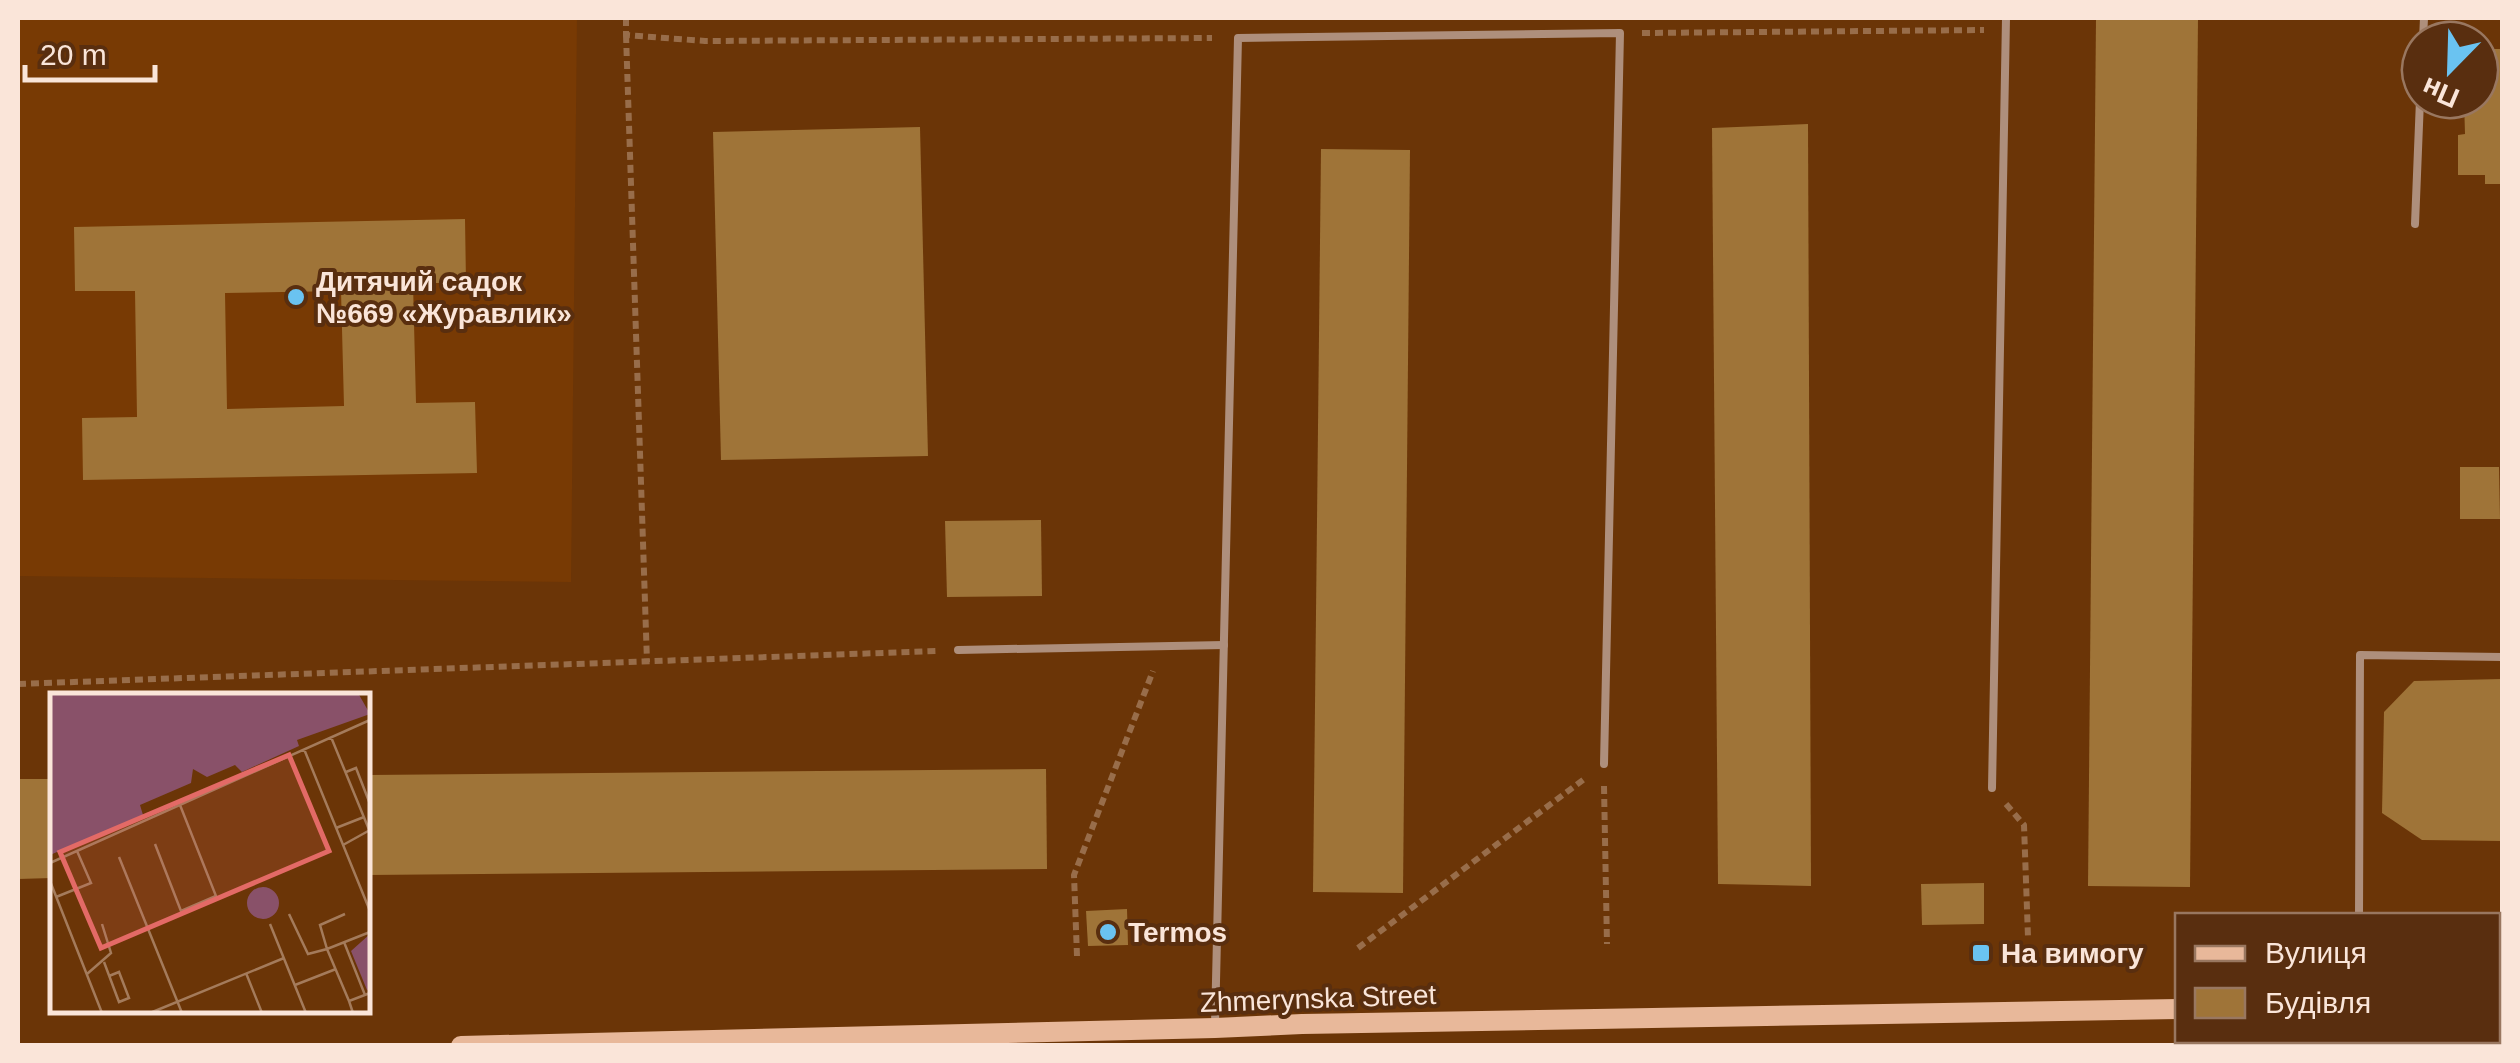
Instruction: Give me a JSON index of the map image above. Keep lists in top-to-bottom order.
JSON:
{
  "streets": {
    "main road": ["Zhmerynska Street"]
  },
  "places": {
    "other": ["Дитячий садок №669 «Журавлик»", "Termos"],
    "transit": ["На вимогу"]
  },
  "legend": ["Вулиця", "Будівля"],
  "scale_bar": "20 m",
  "north": "bottom left"
}
